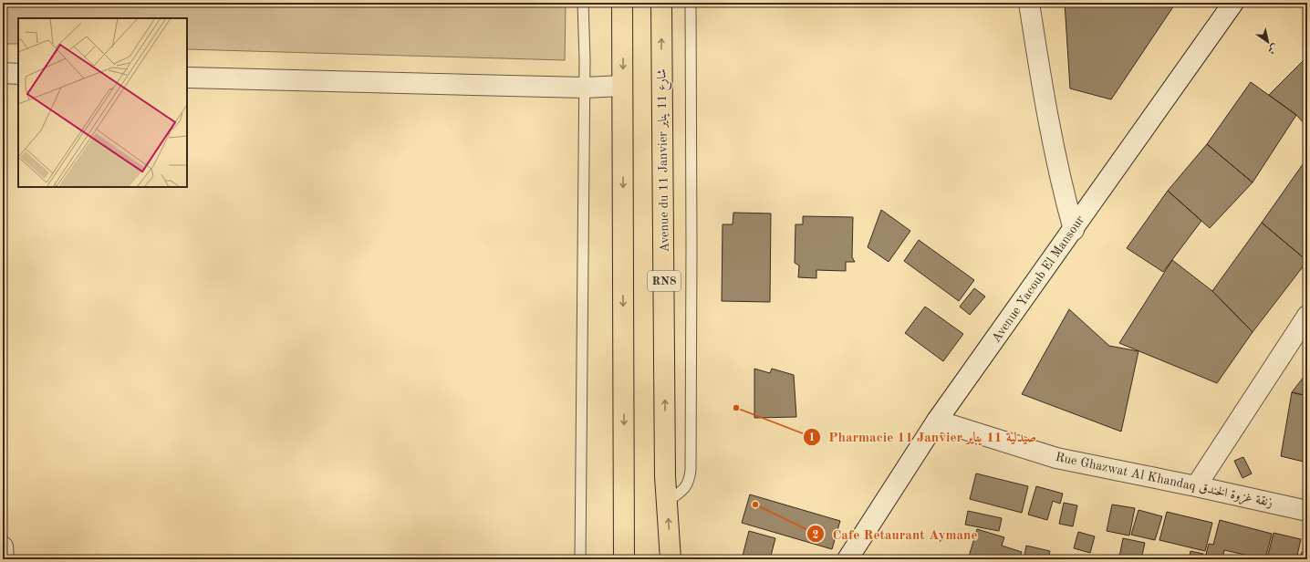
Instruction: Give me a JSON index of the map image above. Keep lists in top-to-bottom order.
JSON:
{
  "streets": {
    "main road": ["Avenue du 11 Janvier شارع 11 يناير", "RN8"],
    "street": ["Avenue Yacoub El Mansour", "Rue Ghazwat Al Khandaq زنقة غزوة الخندق"]
  },
  "crossings": [
    ["Avenue Yacoub El Mansour", "Rue Ghazwat Al Khandaq زنقة غزوة الخندق"]
  ],
  "places": ["Pharmacie 11 Janvier صيدلية 11 يناير", "Cafe Retaurant Aymane"],
  "north": "bottom right"
}
